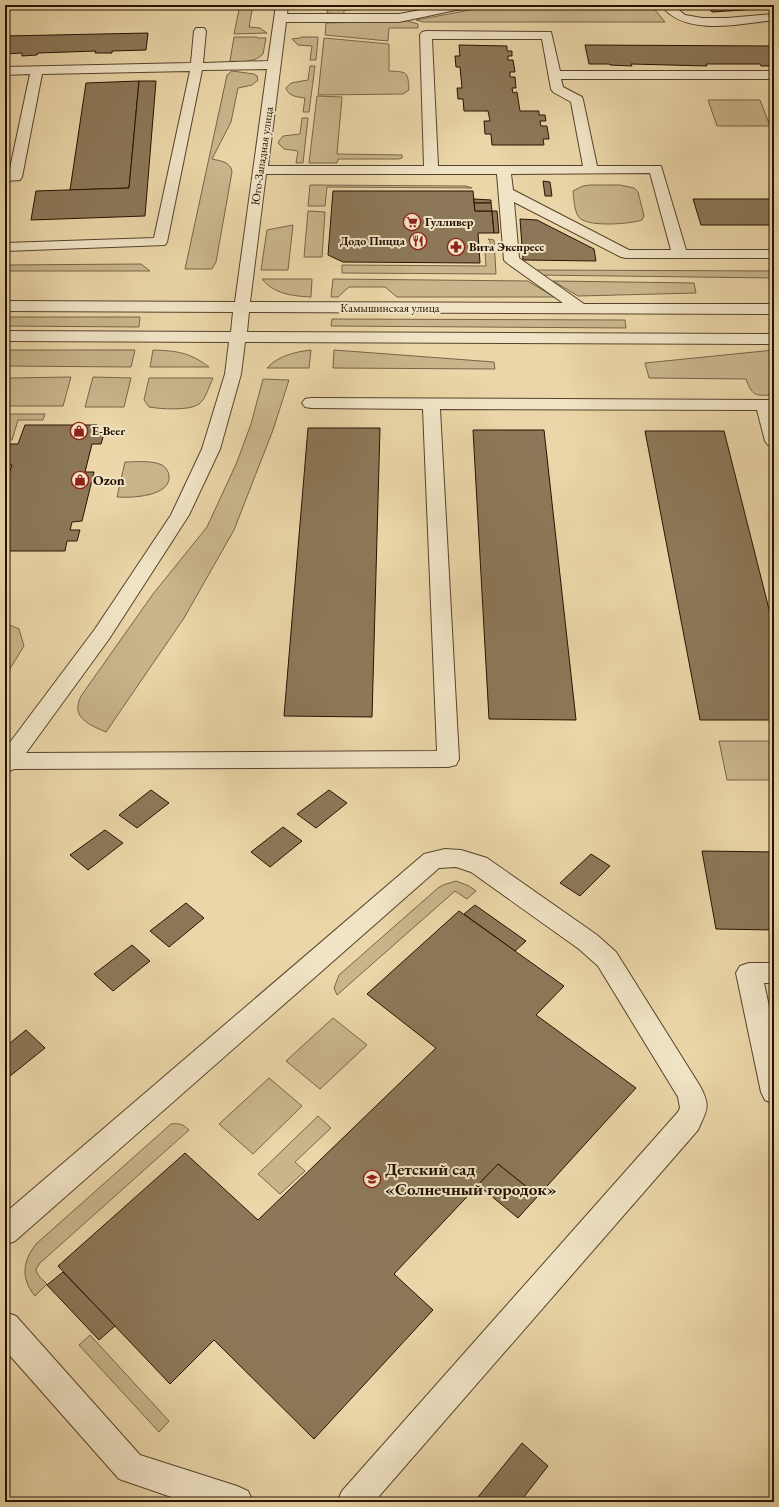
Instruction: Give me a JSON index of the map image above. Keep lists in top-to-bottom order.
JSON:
{
  "streets": {
    "street": ["Юго-Западная улица", "Камышинская улица"]
  },
  "crossings": [
    ["Юго-Западная улица", "Камышинская улица"]
  ],
  "places": {
    "supermarket": ["Гулливер"],
    "restaurant": ["Додо Пицца"],
    "pharmacy": ["Вита Экспресс"],
    "shop": ["E-Beer", "Ozon"],
    "school or university": ["Детский сад «Солнечный городок»"]
  }
}
